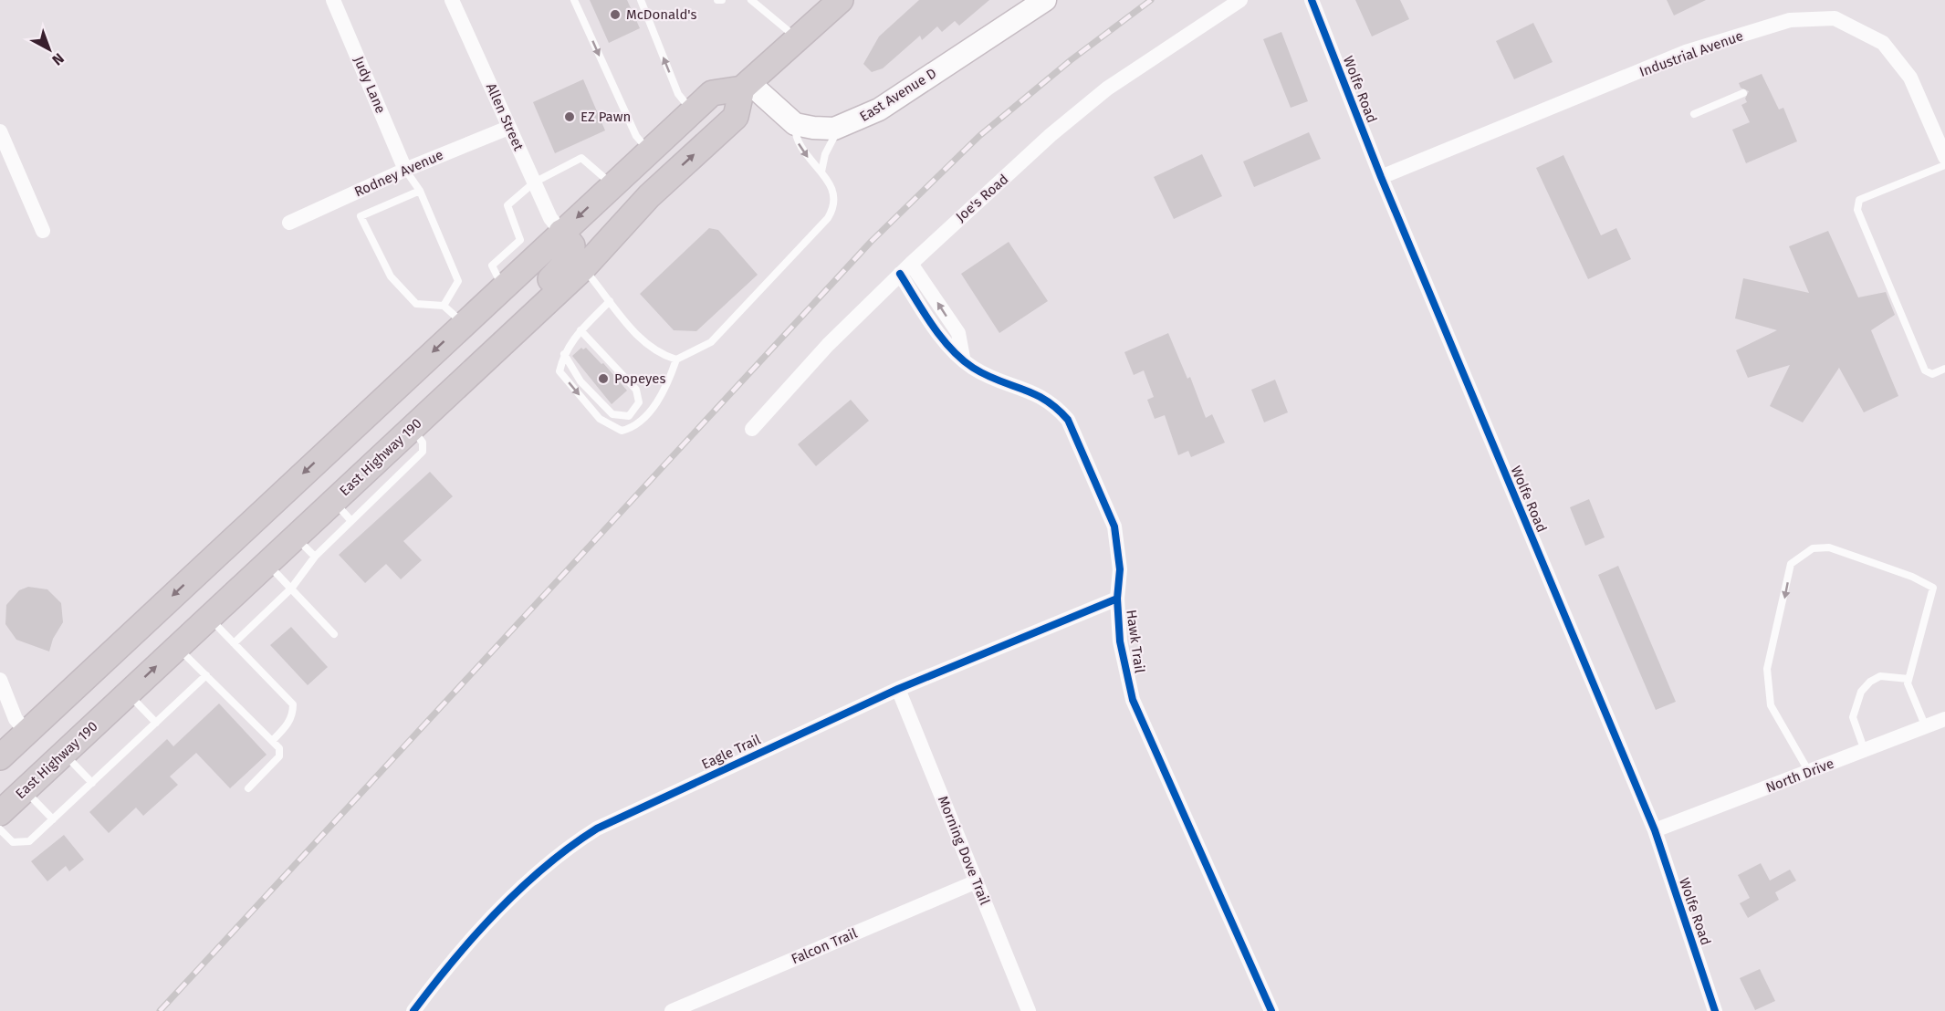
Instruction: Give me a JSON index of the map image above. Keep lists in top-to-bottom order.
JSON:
{
  "streets": {
    "main road": ["East Avenue D", "East Highway 190"],
    "street": [
      "Industrial Avenue",
      "Judy Lane",
      "Wolfe Road",
      "Allen Street",
      "Rodney Avenue",
      "Joe's Road",
      "Hawk Trail",
      "Eagle Trail",
      "North Drive",
      "Morning Dove Trail",
      "Falcon Trail"
    ]
  },
  "crossings": [
    ["Industrial Avenue", "Wolfe Road"],
    ["Judy Lane", "Rodney Avenue"],
    ["Wolfe Road", "North Drive"],
    ["Allen Street", "Rodney Avenue"],
    ["Joe's Road", "Hawk Trail"],
    ["Hawk Trail", "Eagle Trail"],
    ["Eagle Trail", "Morning Dove Trail"],
    ["Morning Dove Trail", "Falcon Trail"]
  ],
  "places": ["McDonald's", "EZ Pawn", "Popeyes"],
  "north": "bottom right"
}
